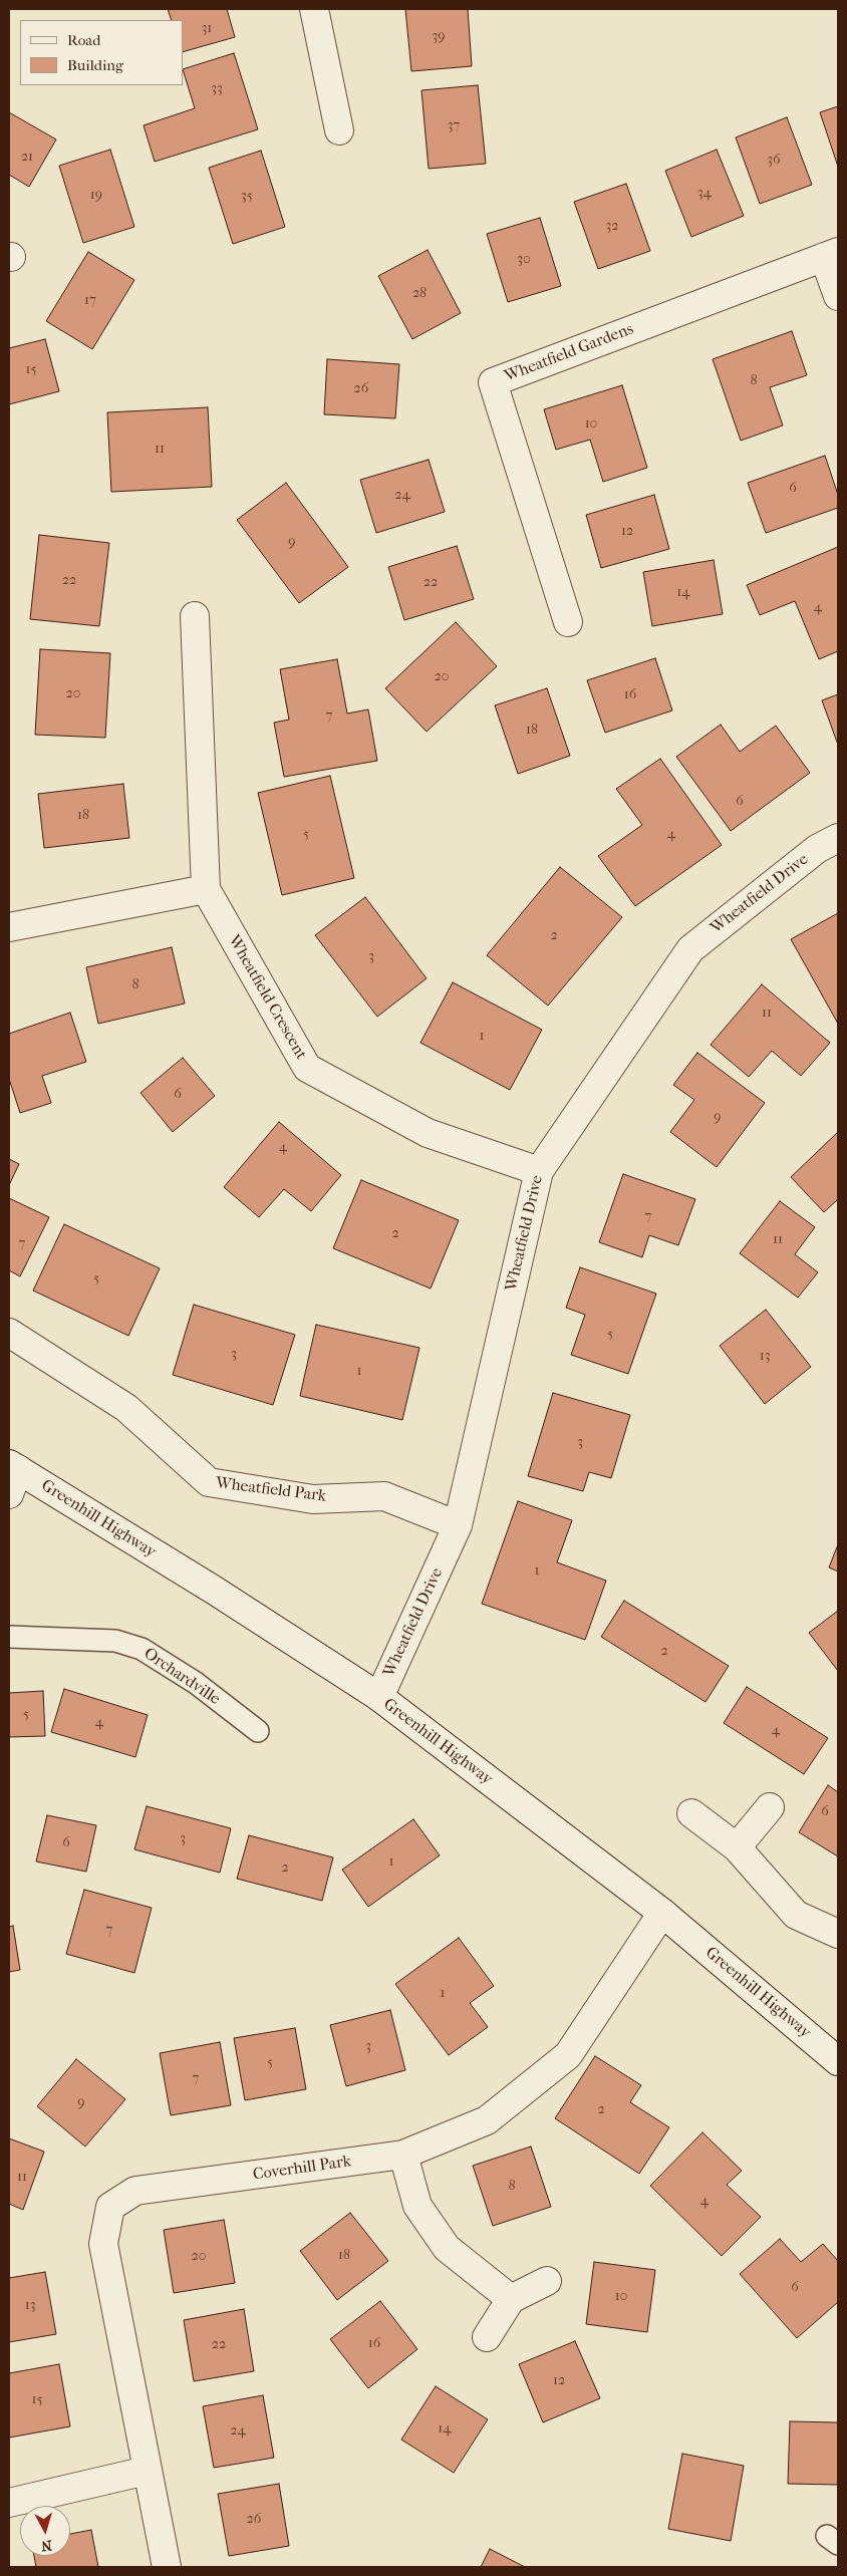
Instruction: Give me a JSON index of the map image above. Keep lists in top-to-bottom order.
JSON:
{
  "streets": {
    "street": [
      "Wheatfield Gardens",
      "Wheatfield Drive",
      "Wheatfield Crescent",
      "Wheatfield Park",
      "Greenhill Highway",
      "Coverhill Park"
    ],
    "lane": ["Orchardville"]
  },
  "crossings": [
    ["Wheatfield Drive", "Wheatfield Crescent"],
    ["Wheatfield Drive", "Wheatfield Park"],
    ["Wheatfield Drive", "Greenhill Highway"],
    ["Greenhill Highway", "Coverhill Park"]
  ],
  "house_numbers": [
    "31",
    "39",
    "33",
    "37",
    "21",
    "36",
    "34",
    "19",
    "35",
    "32",
    "30",
    "28",
    "17",
    "15",
    "8",
    "26",
    "10",
    "11",
    "6",
    "24",
    "12",
    "9",
    "22",
    "22",
    "14",
    "4",
    "20",
    "20",
    "16",
    "7",
    "18",
    "6",
    "18",
    "5",
    "4",
    "2",
    "3",
    "8",
    "11",
    "1",
    "6",
    "9",
    "4",
    "7",
    "2",
    "11",
    "7",
    "5",
    "5",
    "3",
    "13",
    "1",
    "3",
    "1",
    "2",
    "5",
    "4",
    "4",
    "6",
    "3",
    "6",
    "1",
    "2",
    "7",
    "1",
    "3",
    "5",
    "7",
    "9",
    "2",
    "11",
    "8",
    "4",
    "18",
    "20",
    "6",
    "10",
    "13",
    "16",
    "22",
    "12",
    "15",
    "14",
    "24",
    "26"
  ],
  "legend": ["Road", "Building"],
  "north": "bottom"
}
